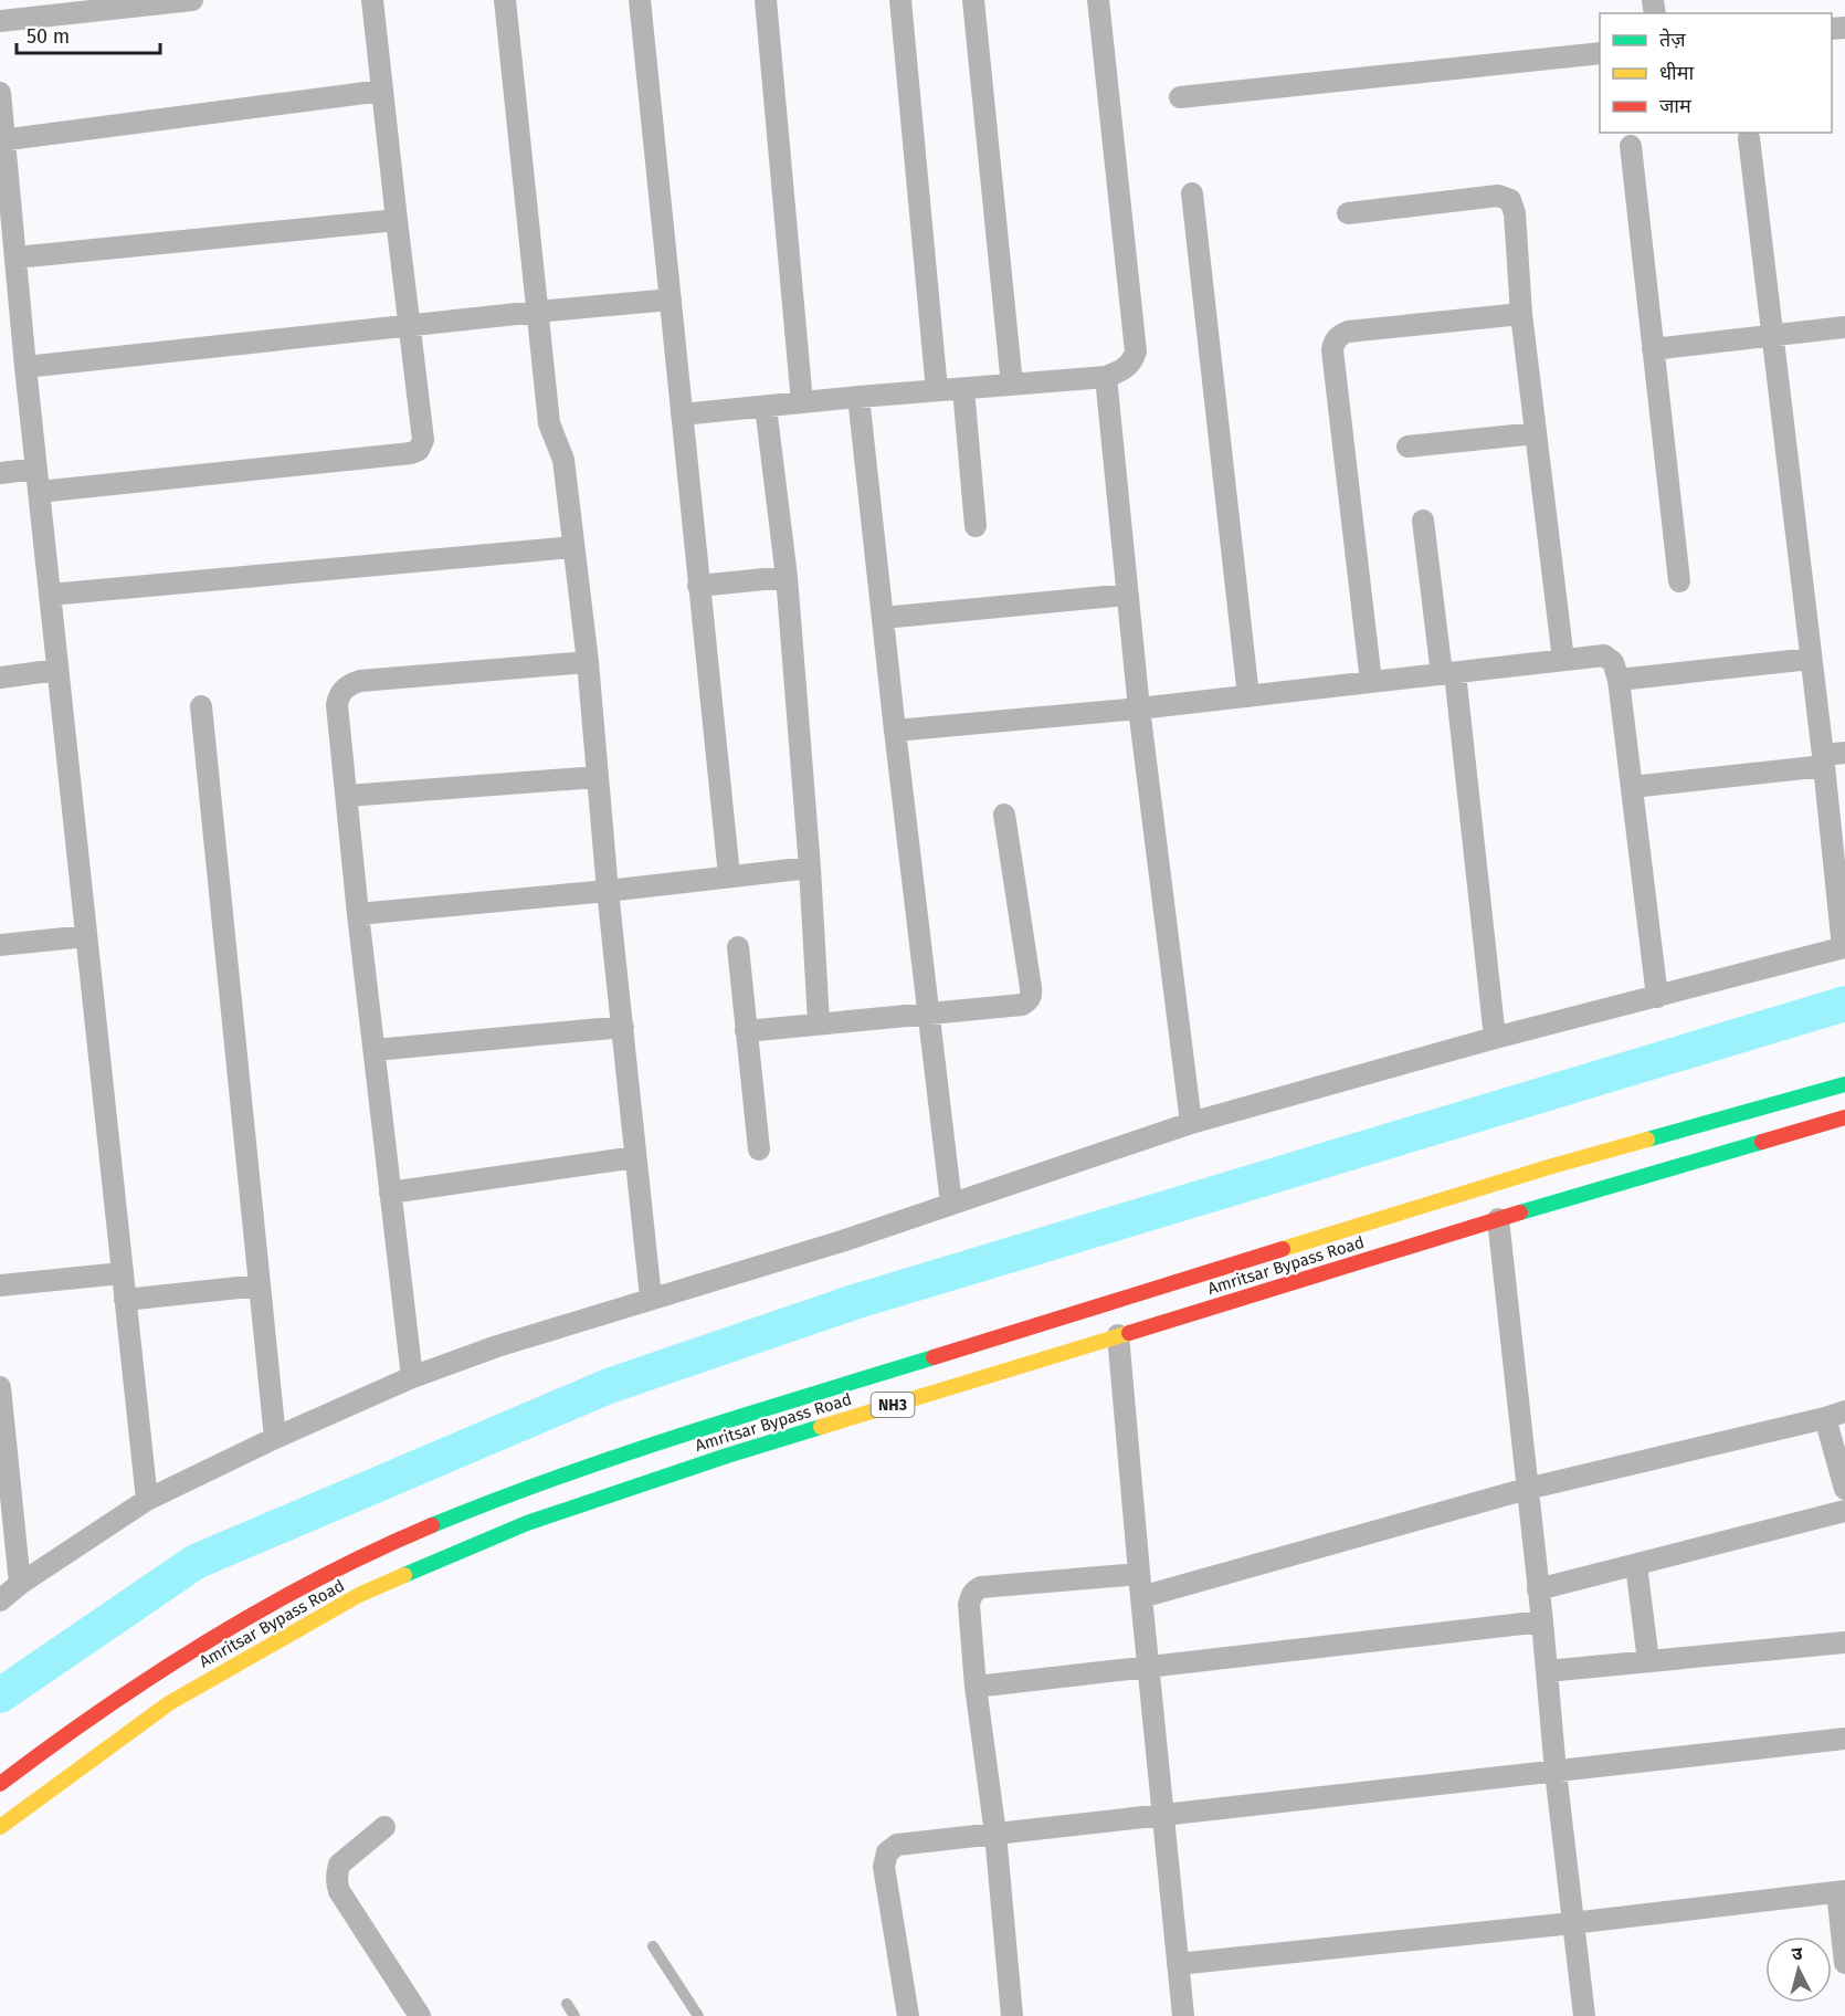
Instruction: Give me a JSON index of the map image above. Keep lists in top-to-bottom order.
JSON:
{
  "streets": {
    "highway": ["Amritsar Bypass Road", "NH3"]
  },
  "legend": ["तेज़", "धीमा", "जाम"],
  "scale_bar": "50 m",
  "north": "top"
}
